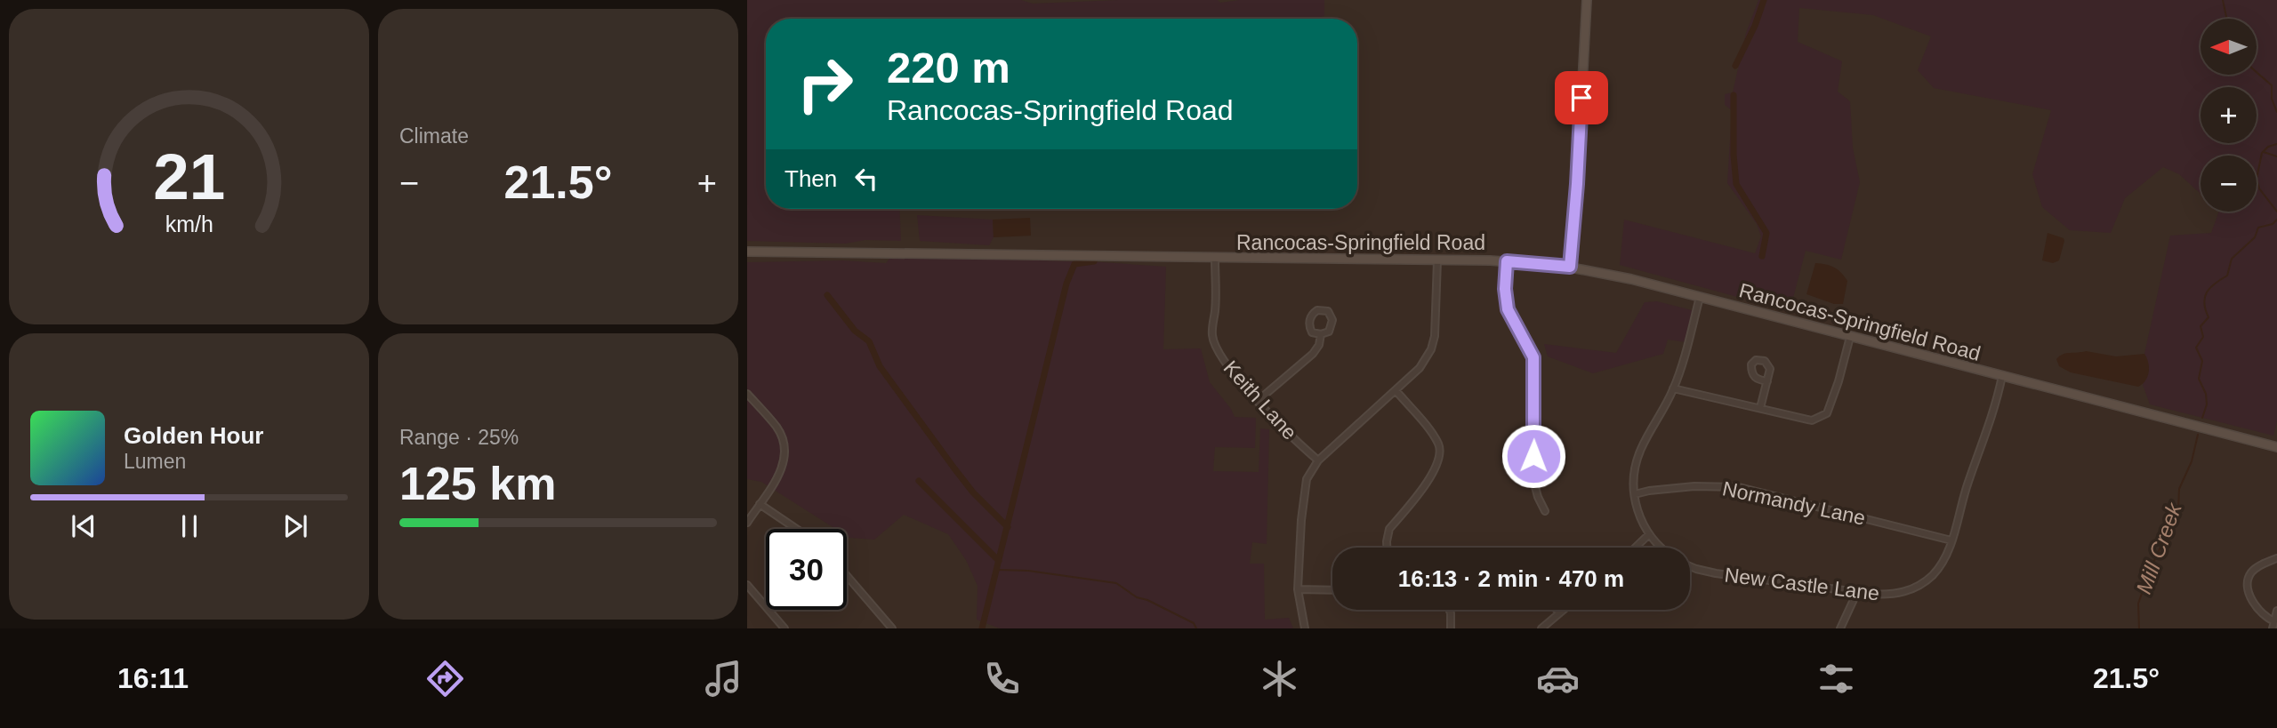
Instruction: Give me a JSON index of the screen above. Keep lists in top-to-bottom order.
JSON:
{
  "streets": {
    "main road": ["Rancocas-Springfield Road"],
    "street": ["Keith Lane", "Normandy Lane", "New Castle Lane"]
  },
  "crossings": [
    ["Rancocas-Springfield Road", "Keith Lane"],
    ["Rancocas-Springfield Road", "New Castle Lane"],
    ["Normandy Lane", "New Castle Lane"]
  ],
  "water": ["Mill Creek"],
  "north": "left",
  "page": {
    "tile": [
      "Climate",
      ["Range · 25%", "125 km"]
    ],
    "map_buttons": ["+", "−"],
    "turn": ["220 m", "Rancocas-Springfield Road"],
    "then": "Then",
    "heat": ["−", "21.5°", "+"],
    "song": ["Golden Hour", "Lumen"],
    "limit": "30",
    "trip": "16:13 · 2 min · 470 m",
    "tabs": ["16:11", "21.5°"],
    "gauge": ["21", "km/h"]
  }
}
